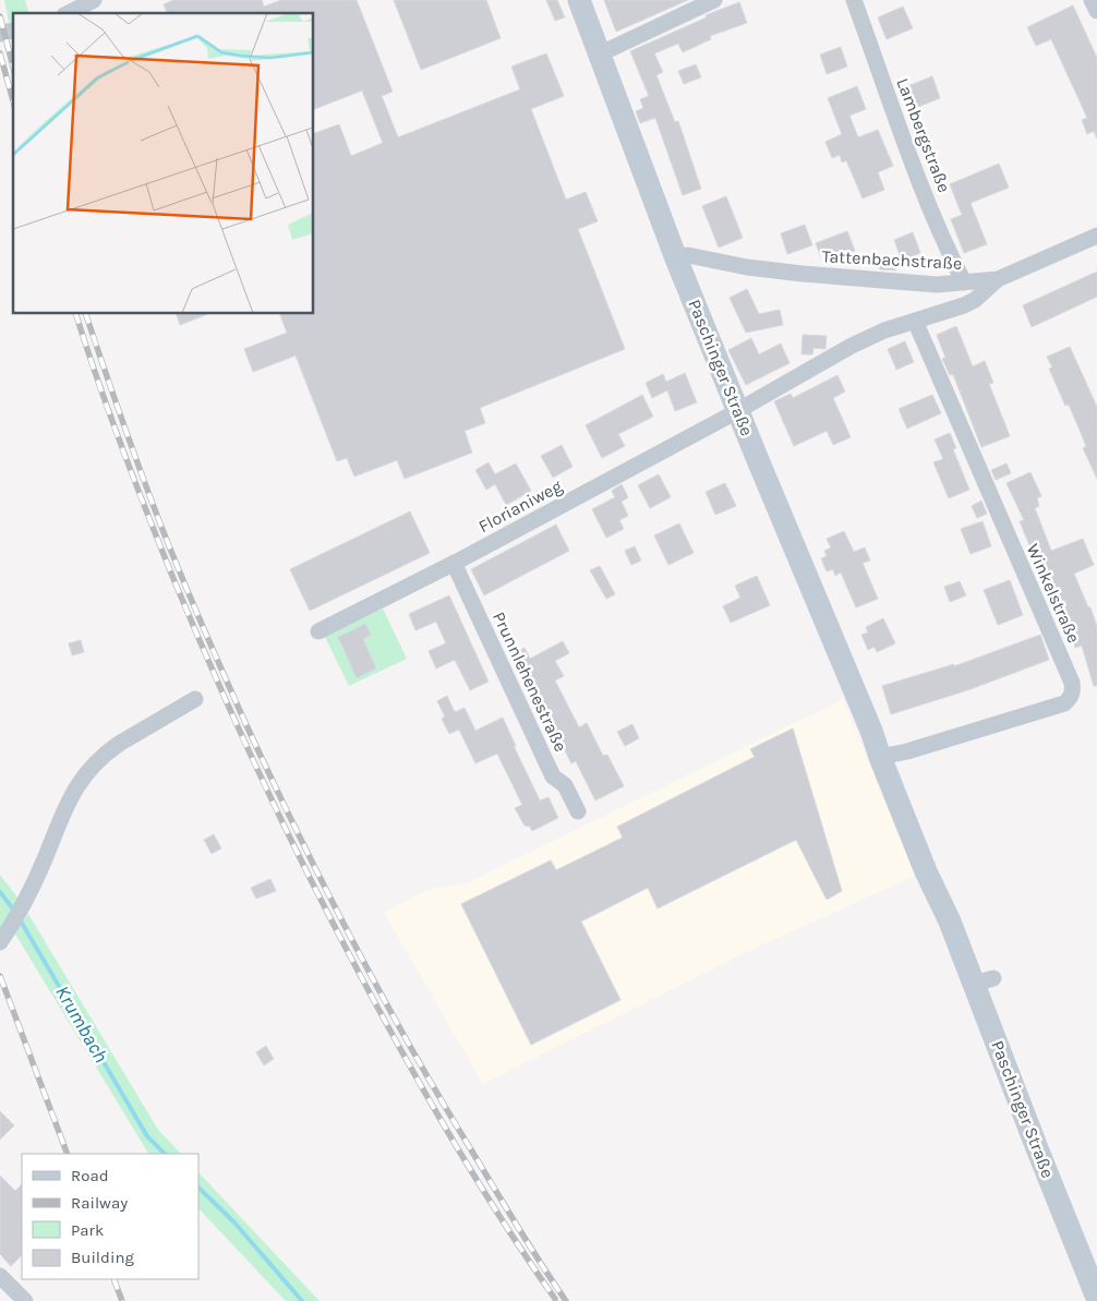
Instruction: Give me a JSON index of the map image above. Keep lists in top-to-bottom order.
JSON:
{
  "streets": {
    "street": [
      "Lambergstraße",
      "Tattenbachstraße",
      "Paschinger Straße",
      "Florianiweg",
      "Winkelstraße",
      "Prunnlehenestraße"
    ]
  },
  "crossings": [
    ["Lambergstraße", "Tattenbachstraße"],
    ["Tattenbachstraße", "Paschinger Straße"],
    ["Paschinger Straße", "Florianiweg"],
    ["Paschinger Straße", "Winkelstraße"],
    ["Florianiweg", "Prunnlehenestraße"]
  ],
  "water": ["Krumbach"],
  "legend": [
    "Road",
    "Railway",
    "Park",
    "Building"
  ]
}
